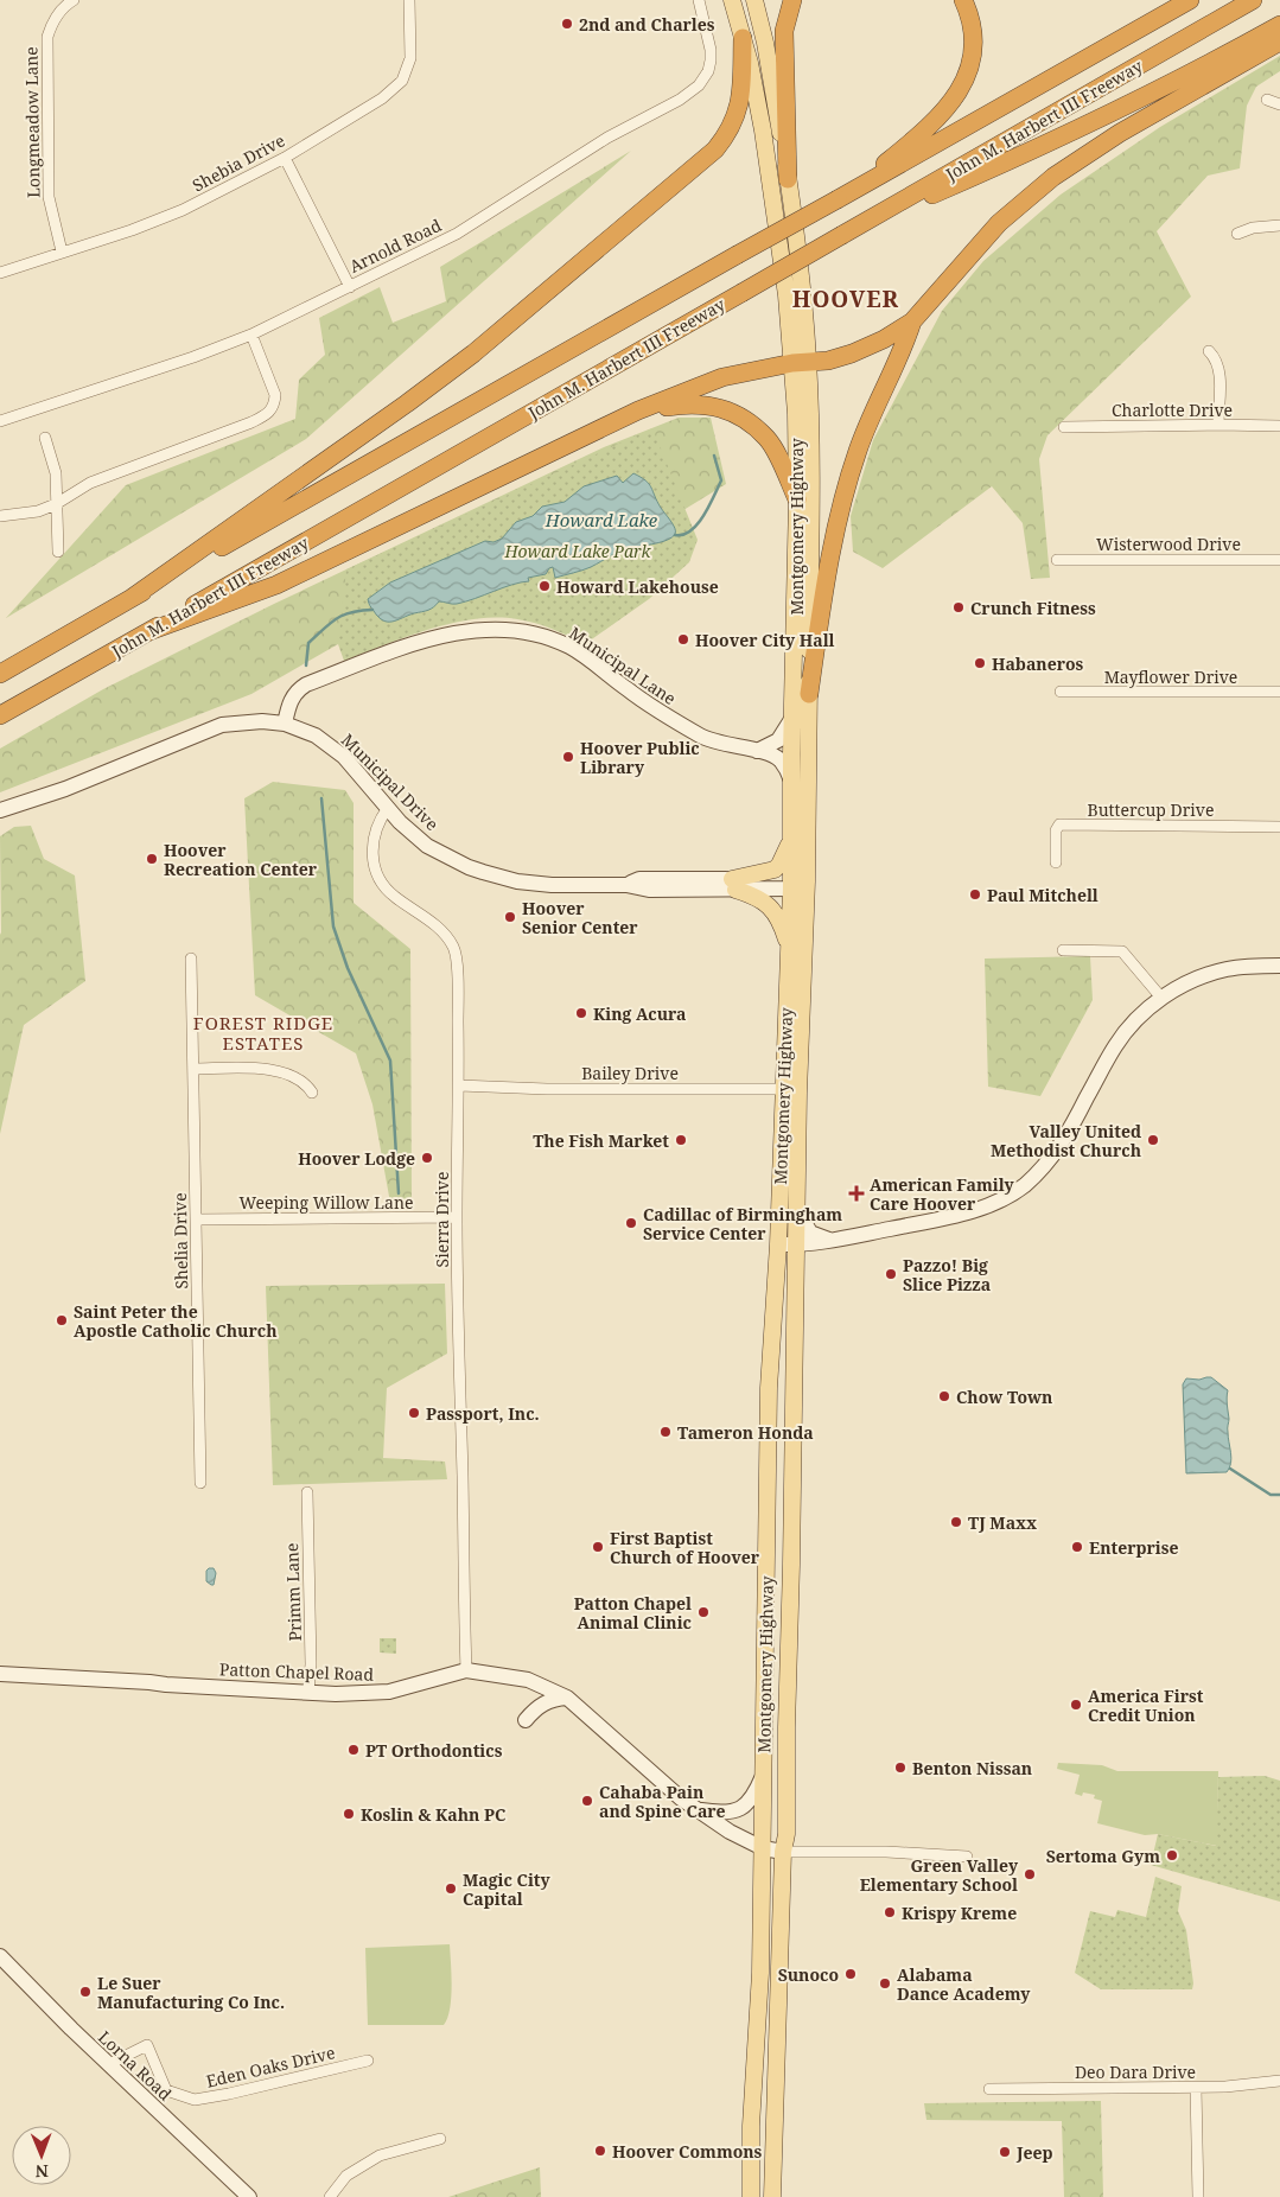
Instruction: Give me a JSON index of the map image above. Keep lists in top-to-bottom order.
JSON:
{
  "streets": {
    "highway": ["John M. Harbert III Freeway"],
    "main road": ["Montgomery Highway"],
    "street": [
      "Longmeadow Lane",
      "Shebia Drive",
      "Arnold Road",
      "Charlotte Drive",
      "Wisterwood Drive",
      "Municipal Lane",
      "Mayflower Drive",
      "Municipal Drive",
      "Buttercup Drive",
      "Bailey Drive",
      "Weeping Willow Lane",
      "Sierra Drive",
      "Shelia Drive",
      "Primm Lane",
      "Patton Chapel Road",
      "Lorna Road",
      "Eden Oaks Drive",
      "Deo Dara Drive"
    ]
  },
  "crossings": [
    ["Longmeadow Lane", "Shebia Drive"],
    ["Montgomery Highway", "Municipal Lane"],
    ["Montgomery Highway", "Municipal Drive"],
    ["Montgomery Highway", "Bailey Drive"],
    ["Montgomery Highway", "Patton Chapel Road"],
    ["Municipal Lane", "Municipal Drive"],
    ["Municipal Drive", "Sierra Drive"],
    ["Bailey Drive", "Sierra Drive"],
    ["Weeping Willow Lane", "Sierra Drive"],
    ["Weeping Willow Lane", "Shelia Drive"],
    ["Sierra Drive", "Patton Chapel Road"],
    ["Primm Lane", "Patton Chapel Road"],
    ["Lorna Road", "Eden Oaks Drive"]
  ],
  "districts": ["HOOVER", "FOREST RIDGE ESTATES"],
  "water": ["Howard Lake"],
  "parks": ["Howard Lake Park"],
  "places": {
    "other": [
      "2nd and Charles",
      "Howard Lakehouse",
      "Crunch Fitness",
      "Hoover City Hall",
      "Habaneros",
      "Hoover Public Library",
      "Hoover Recreation Center",
      "Paul Mitchell",
      "Hoover Senior Center",
      "King Acura",
      "The Fish Market",
      "Valley United Methodist Church",
      "Hoover Lodge",
      "Cadillac of Birmingham Service Center",
      "Pazzo! Big Slice Pizza",
      "Saint Peter the Apostle Catholic Church",
      "Chow Town",
      "Passport, Inc.",
      "Tameron Honda",
      "TJ Maxx",
      "First Baptist Church of Hoover",
      "Enterprise",
      "Patton Chapel Animal Clinic",
      "America First Credit Union",
      "PT Orthodontics",
      "Benton Nissan",
      "Cahaba Pain and Spine Care",
      "Koslin & Kahn PC",
      "Sertoma Gym",
      "Green Valley Elementary School",
      "Magic City Capital",
      "Krispy Kreme",
      "Sunoco",
      "Alabama Dance Academy",
      "Le Suer Manufacturing Co Inc.",
      "Hoover Commons",
      "Jeep"
    ],
    "health": ["American Family Care Hoover"]
  },
  "north": "bottom"
}
